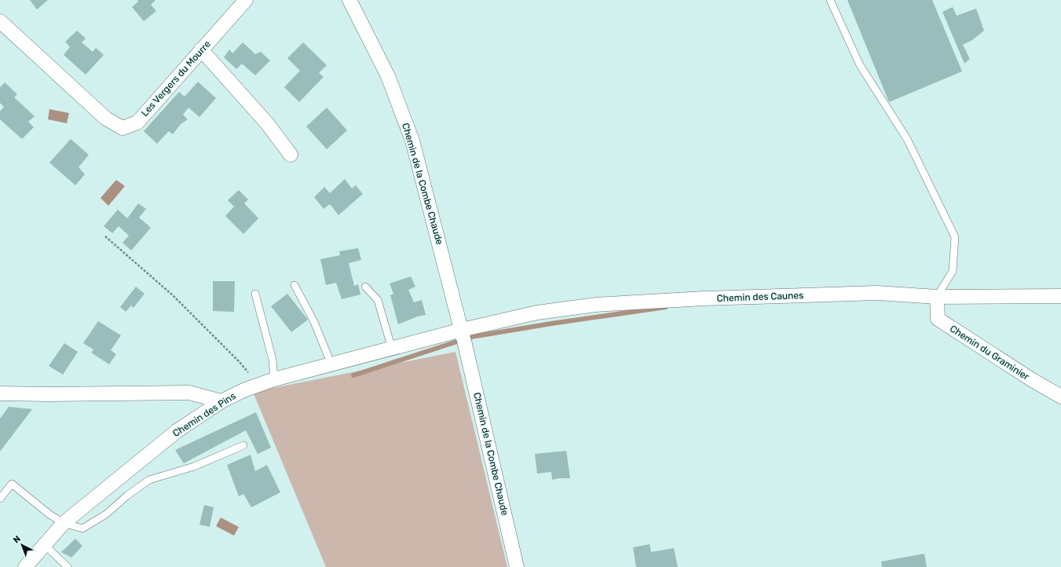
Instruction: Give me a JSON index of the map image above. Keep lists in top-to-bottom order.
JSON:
{
  "streets": {
    "street": [
      "Les Vergers du Mourre",
      "Chemin de la Combe Chaude",
      "Chemin des Caunes",
      "Chemin du Graminier",
      "Chemin des Pins"
    ]
  },
  "crossings": [
    ["Chemin de la Combe Chaude", "Chemin des Caunes"],
    ["Chemin de la Combe Chaude", "Chemin des Pins"],
    ["Chemin des Caunes", "Chemin du Graminier"],
    ["Chemin des Caunes", "Chemin des Pins"]
  ],
  "north": "top left"
}
